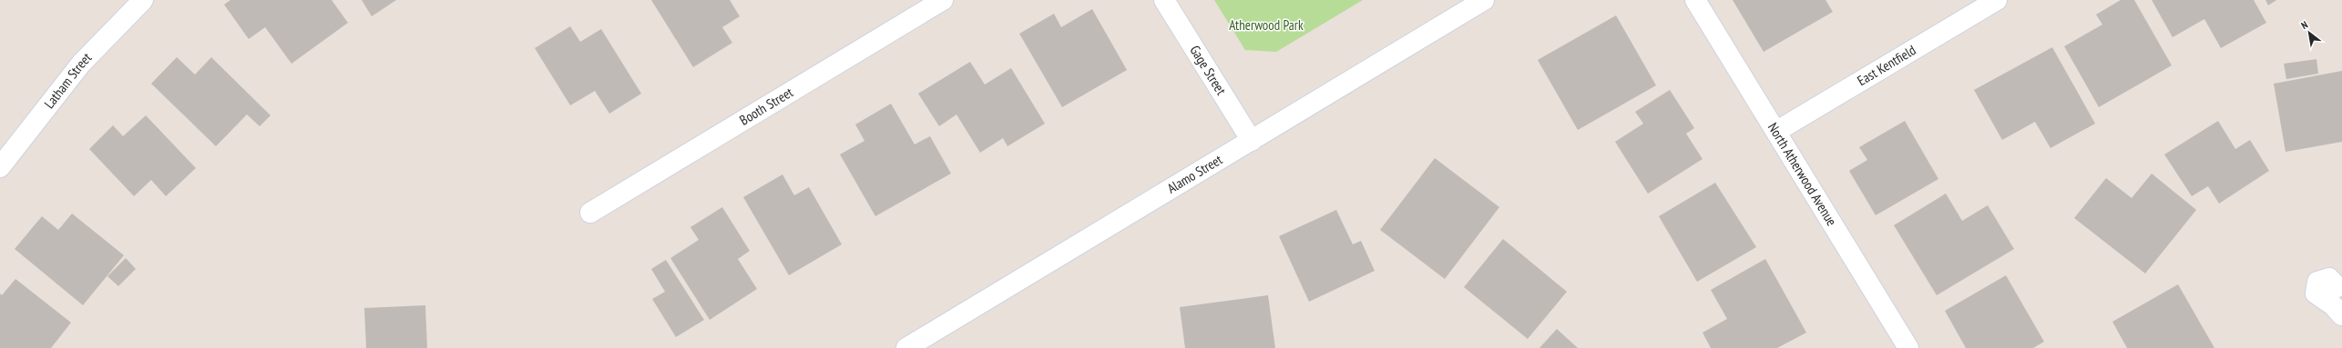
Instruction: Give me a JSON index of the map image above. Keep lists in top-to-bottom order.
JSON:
{
  "streets": {
    "street": [
      "East Kentfield",
      "Gage Street",
      "Latham Street",
      "Booth Street",
      "North Atherwood Avenue",
      "Alamo Street"
    ]
  },
  "crossings": [
    ["East Kentfield", "North Atherwood Avenue"],
    ["Gage Street", "Alamo Street"]
  ],
  "parks": ["Atherwood Park"],
  "north": "top left"
}
